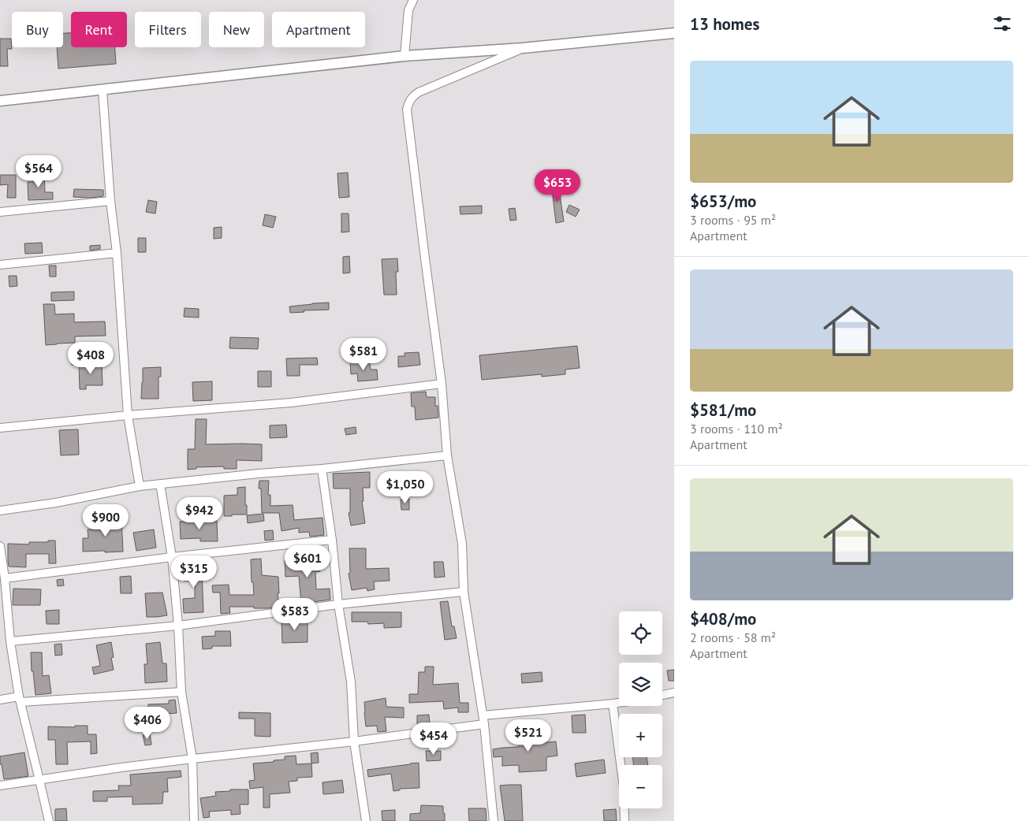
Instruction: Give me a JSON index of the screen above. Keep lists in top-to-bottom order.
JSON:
{
  "page": {
    "heading": "13 homes",
    "chip": [
      "Buy",
      "Rent",
      "Filters",
      "New",
      "Apartment"
    ],
    "list": [
      {
        "name": "$653/mo",
        "note": "3 rooms · 95 m² · Apartment"
      },
      {
        "name": "$581/mo",
        "note": "3 rooms · 110 m² · Apartment"
      },
      {
        "name": "$408/mo",
        "note": "2 rooms · 58 m² · Apartment"
      }
    ],
    "price": [
      "$564",
      "$653",
      "$581",
      "$408",
      "$1,050",
      "$942",
      "$900",
      "$601",
      "$315",
      "$583",
      "$406",
      "$521",
      "$454"
    ],
    "map_buttons": ["+", "−"]
  }
}
